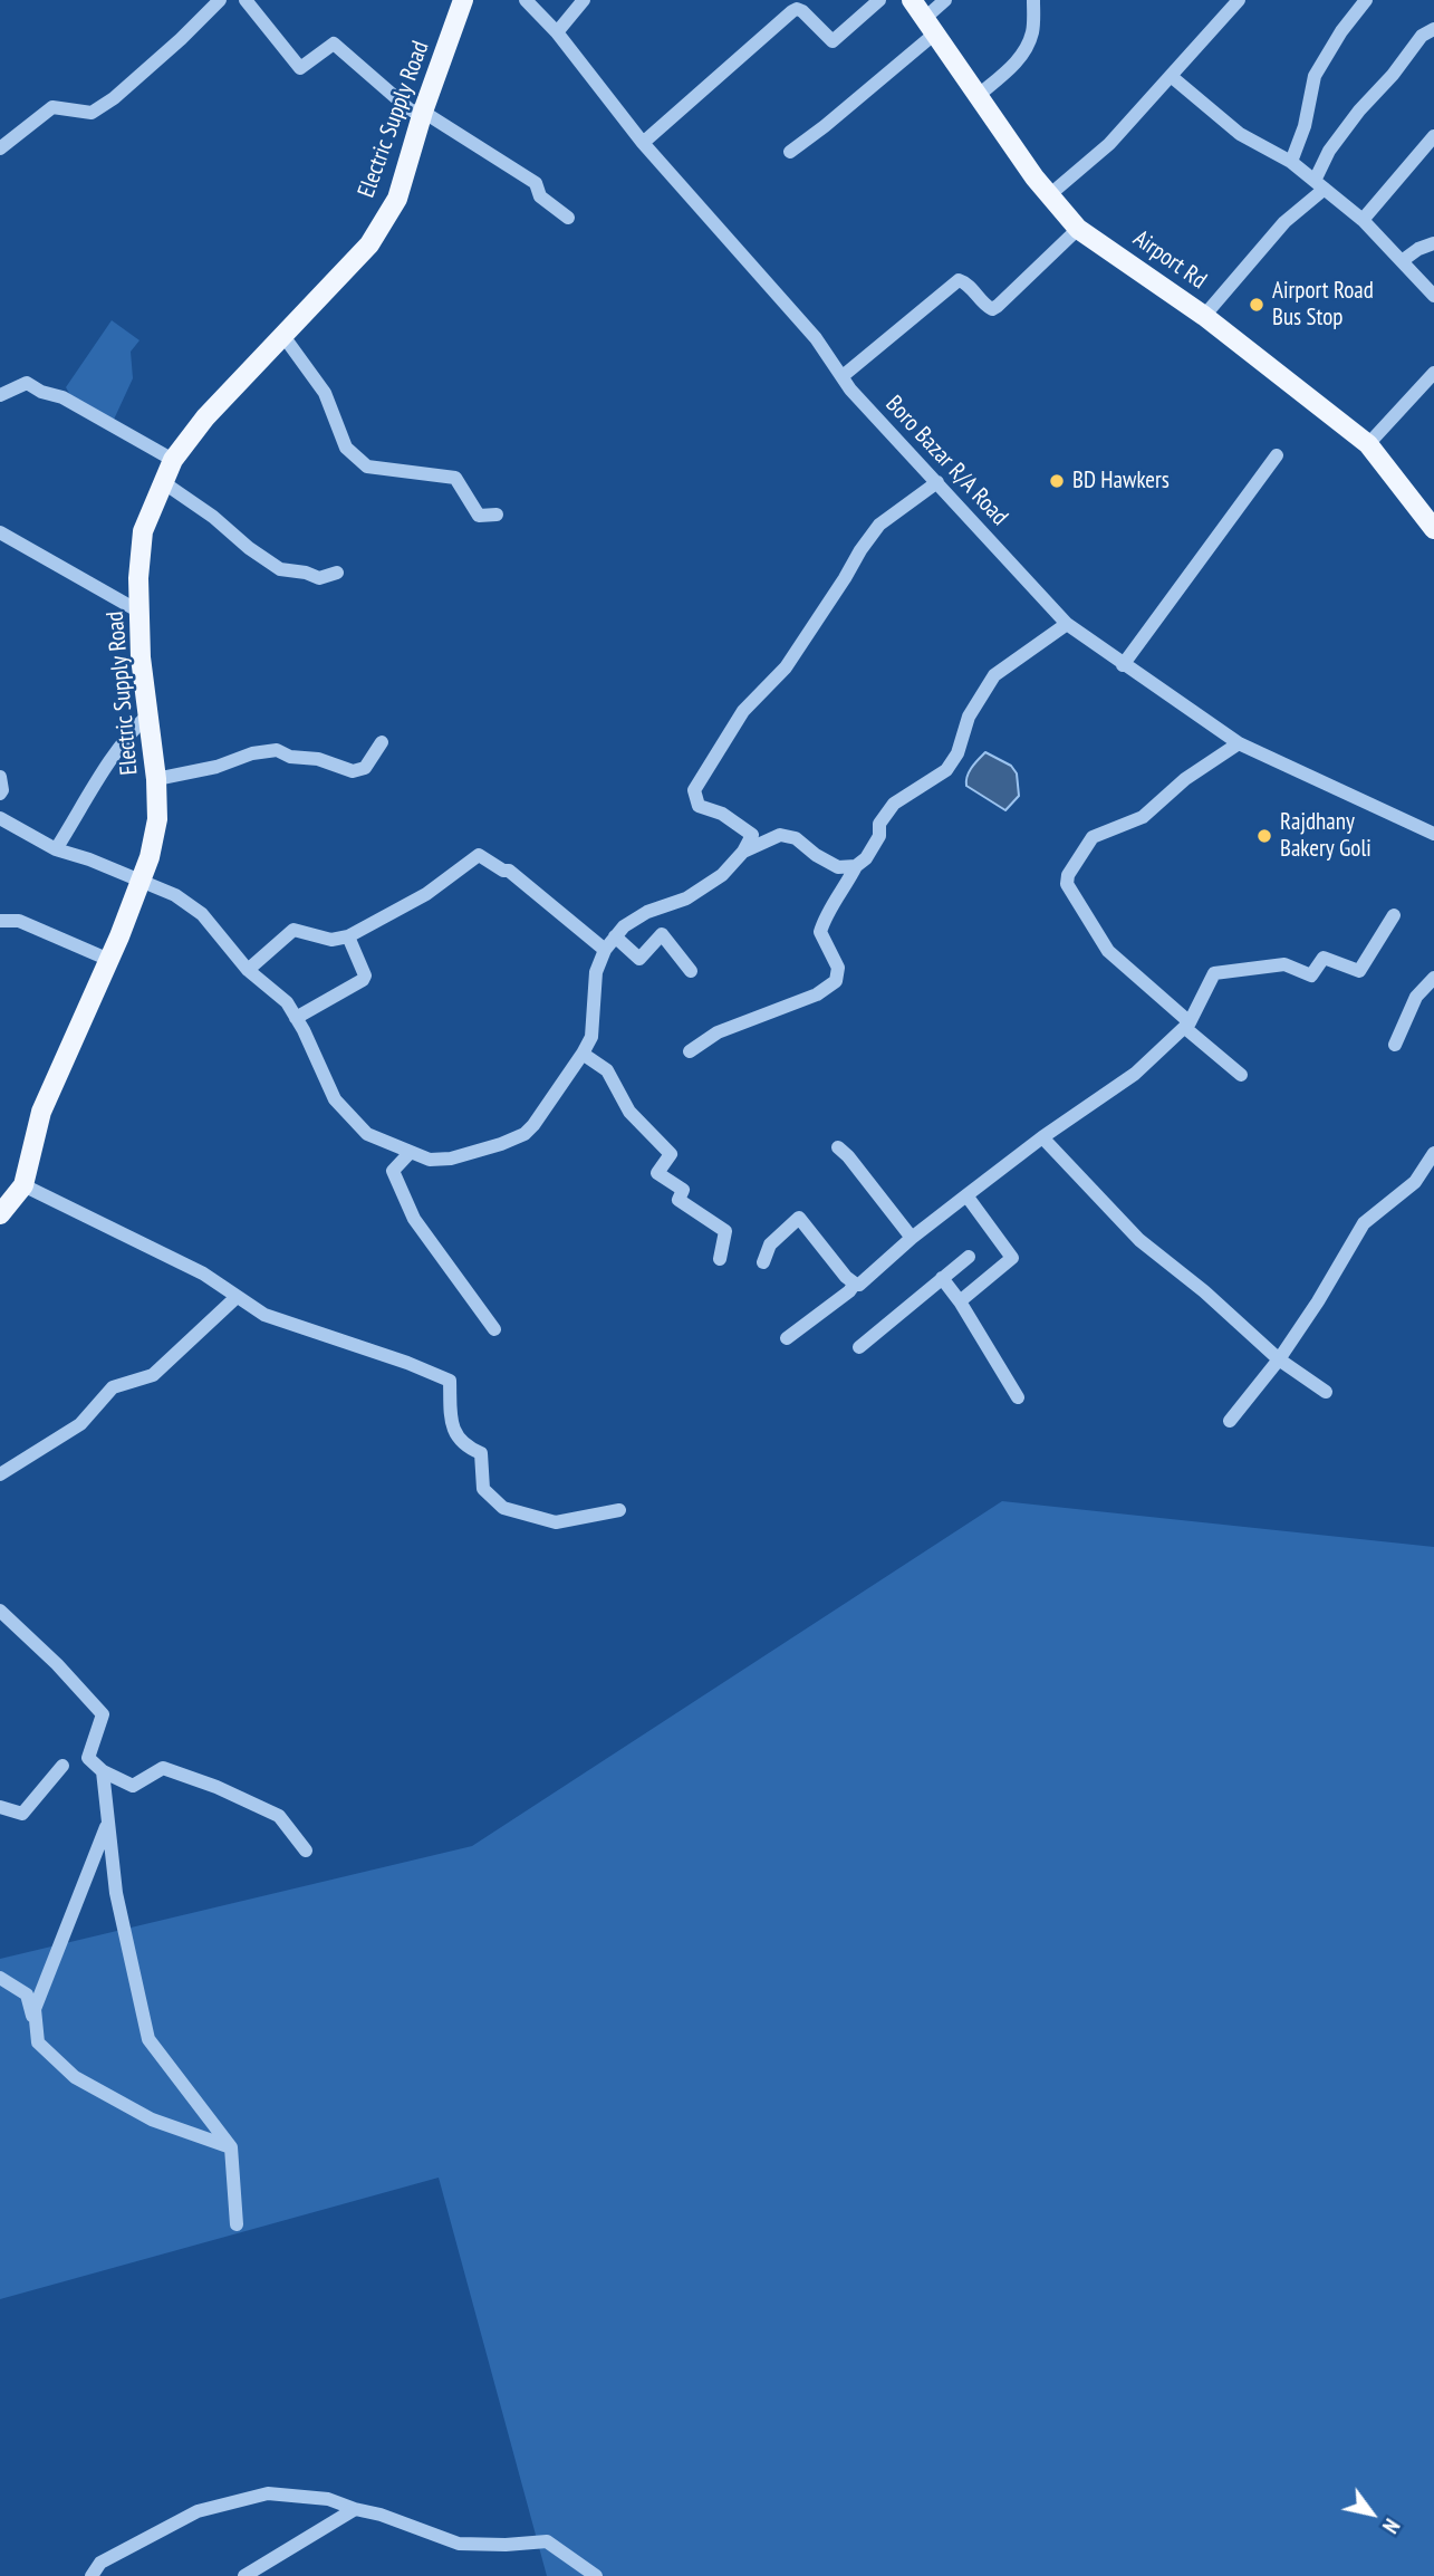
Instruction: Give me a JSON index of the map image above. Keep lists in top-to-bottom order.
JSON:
{
  "streets": {
    "main road": ["Electric Supply Road", "Airport Rd"],
    "street": ["Boro Bazar R/A Road"]
  },
  "places": ["Airport Road Bus Stop", "BD Hawkers", "Rajdhany Bakery Goli"],
  "north": "bottom right"
}
